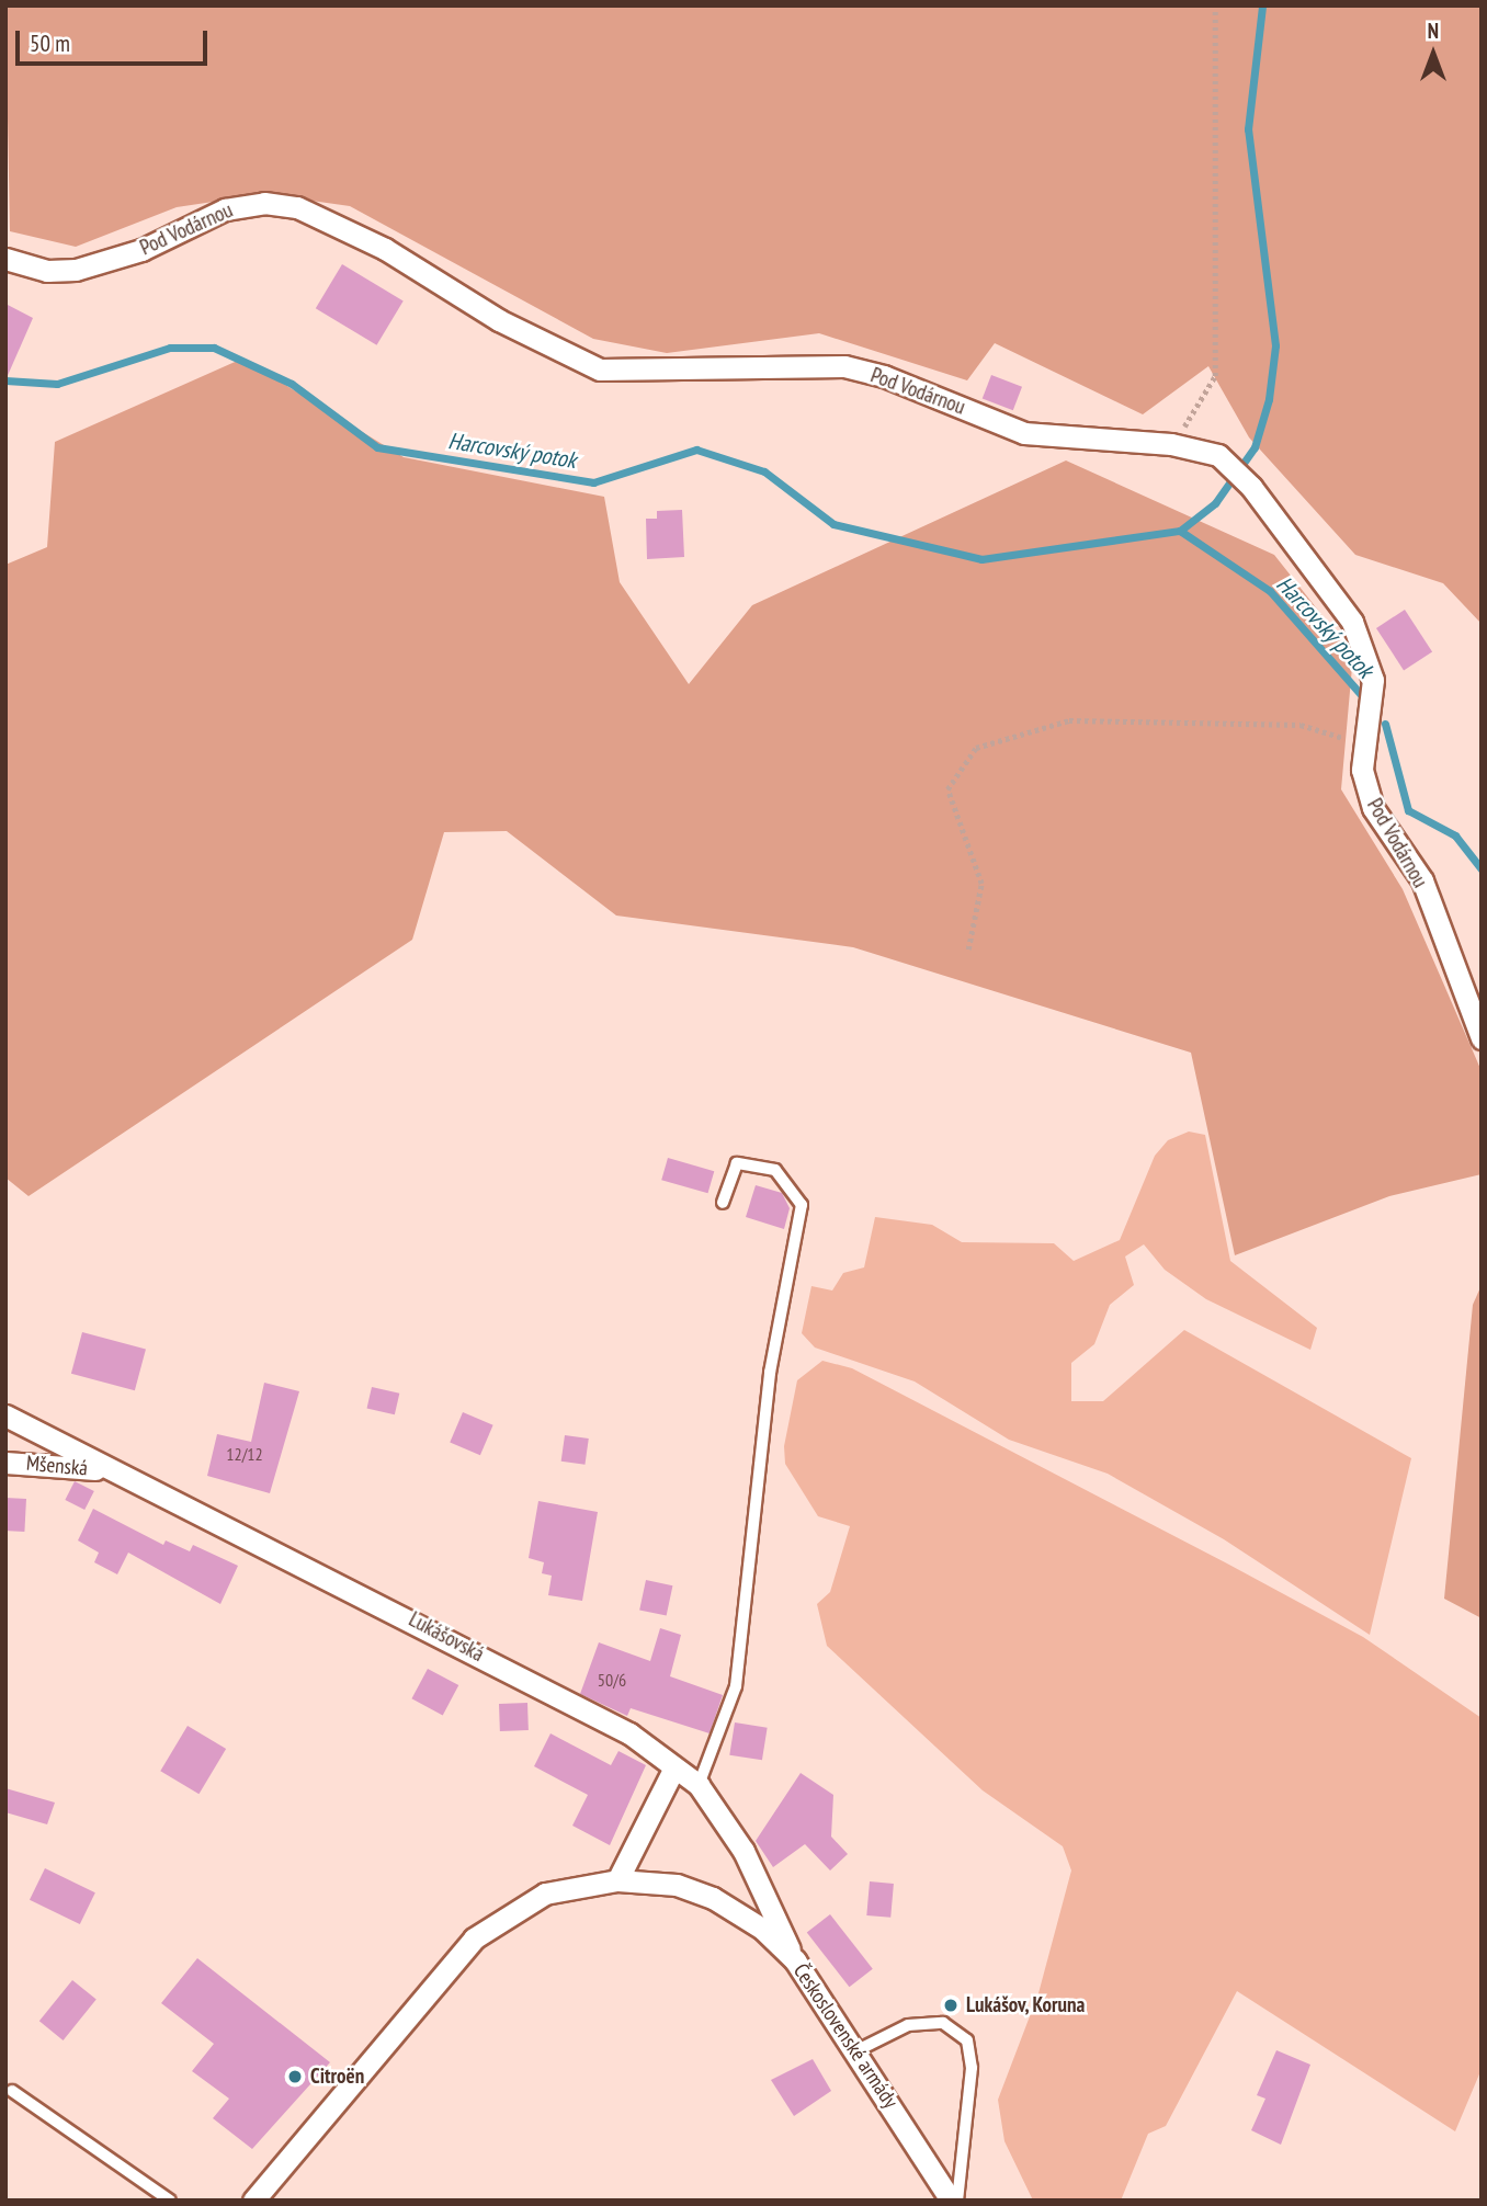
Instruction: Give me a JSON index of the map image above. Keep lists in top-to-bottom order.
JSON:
{
  "streets": {
    "street": [
      "Pod Vodárnou",
      "Mšenská",
      "Lukášovská",
      "Československé armády"
    ]
  },
  "crossings": [
    ["Mšenská", "Lukášovská"],
    ["Lukášovská", "Československé armády"]
  ],
  "water": ["Harcovský potok"],
  "places": ["Lukášov, Koruna", "Citroën"],
  "house_numbers": ["12/12", "50/6"],
  "scale_bar": "50 m",
  "north": "top"
}
